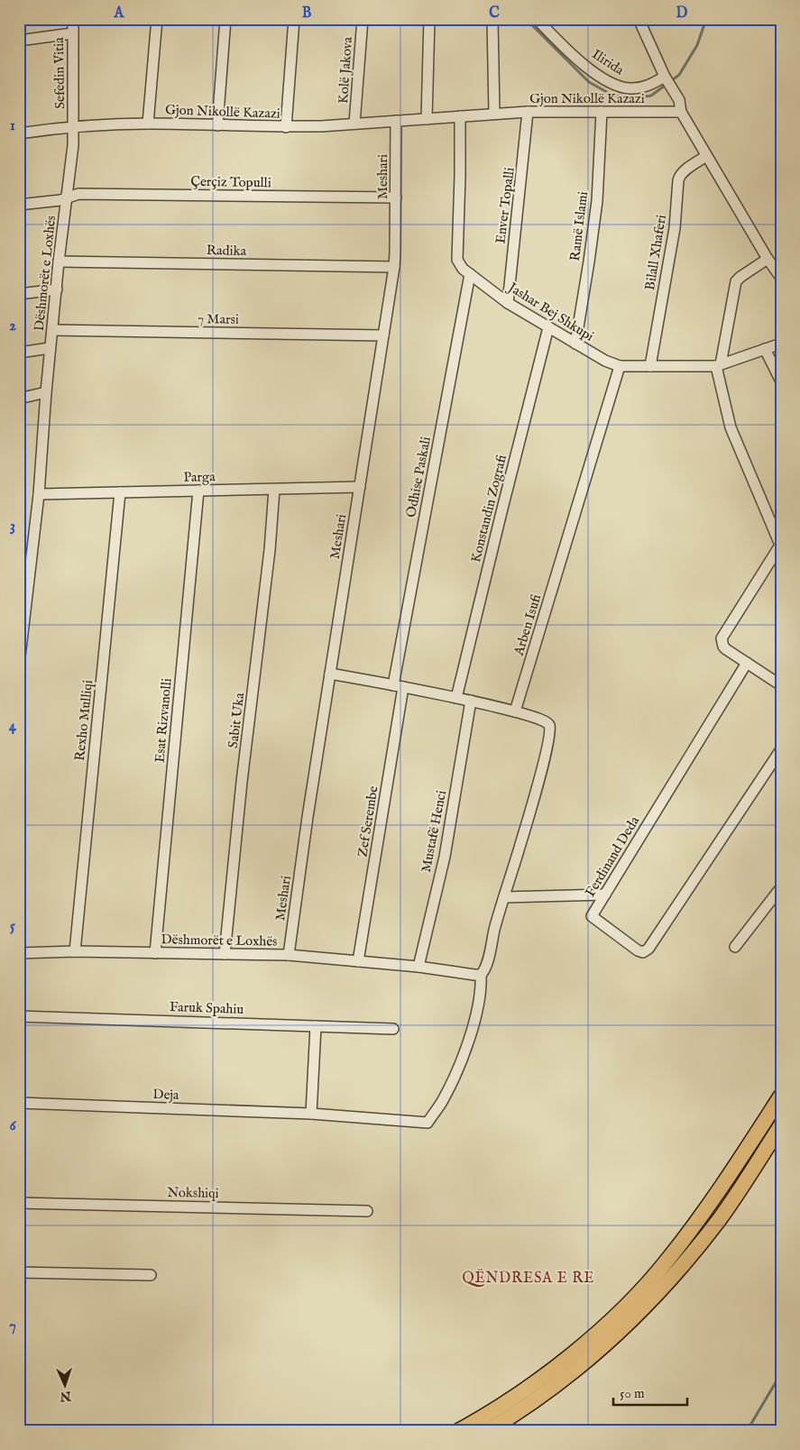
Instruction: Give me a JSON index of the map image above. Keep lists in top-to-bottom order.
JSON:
{
  "streets": {
    "street": [
      "Ilirida",
      "Kolë Jakova",
      "Sefedin Vitia",
      "Gjon Nikollë Kazazi",
      "Meshari",
      "Çerçiz Topulli",
      "Enver Topalli",
      "Ramë Islami",
      "Radika",
      "Bilall Xhaferi",
      "Dëshmorët e Loxhës",
      "Jashar Bej Shkupi",
      "7 Marsi",
      "Parga",
      "Odhise Paskali",
      "Konstandin Zografi",
      "Arben Isufi",
      "Rexho Mulliqi",
      "Esat Rizvanolli",
      "Sabit Uka",
      "Zef Serembe",
      "Mustafë Henci",
      "Ferdinand Deda",
      "Faruk Spahiu",
      "Deja",
      "Nokshiqi"
    ]
  },
  "crossings": [
    ["Kolë Jakova", "Gjon Nikollë Kazazi"],
    ["Sefedin Vitia", "Gjon Nikollë Kazazi"],
    ["Sefedin Vitia", "Dëshmorët e Loxhës"],
    ["Gjon Nikollë Kazazi", "Meshari"],
    ["Gjon Nikollë Kazazi", "Enver Topalli"],
    ["Gjon Nikollë Kazazi", "Ramë Islami"],
    ["Gjon Nikollë Kazazi", "Dëshmorët e Loxhës"],
    ["Gjon Nikollë Kazazi", "Jashar Bej Shkupi"],
    ["Meshari", "Çerçiz Topulli"],
    ["Meshari", "Radika"],
    ["Meshari", "Dëshmorët e Loxhës"],
    ["Meshari", "7 Marsi"],
    ["Meshari", "Parga"],
    ["Çerçiz Topulli", "Dëshmorët e Loxhës"],
    ["Enver Topalli", "Jashar Bej Shkupi"],
    ["Ramë Islami", "Jashar Bej Shkupi"],
    ["Radika", "Dëshmorët e Loxhës"],
    ["Bilall Xhaferi", "Jashar Bej Shkupi"],
    ["Dëshmorët e Loxhës", "7 Marsi"],
    ["Dëshmorët e Loxhës", "Parga"],
    ["Dëshmorët e Loxhës", "Rexho Mulliqi"],
    ["Dëshmorët e Loxhës", "Esat Rizvanolli"],
    ["Dëshmorët e Loxhës", "Sabit Uka"],
    ["Dëshmorët e Loxhës", "Zef Serembe"],
    ["Dëshmorët e Loxhës", "Mustafë Henci"],
    ["Dëshmorët e Loxhës", "Deja"],
    ["Jashar Bej Shkupi", "Odhise Paskali"],
    ["Jashar Bej Shkupi", "Konstandin Zografi"],
    ["Jashar Bej Shkupi", "Arben Isufi"],
    ["Parga", "Rexho Mulliqi"],
    ["Parga", "Esat Rizvanolli"],
    ["Parga", "Sabit Uka"],
    ["Odhise Paskali", "Zef Serembe"]
  ],
  "districts": ["QËNDRESA E RE"],
  "scale_bar": "50 m",
  "north": "bottom",
  "grid": {
    "columns": [
      "A",
      "B",
      "C",
      "D"
    ],
    "rows": [
      "1",
      "2",
      "3",
      "4",
      "5",
      "6",
      "7"
    ]
  }
}
